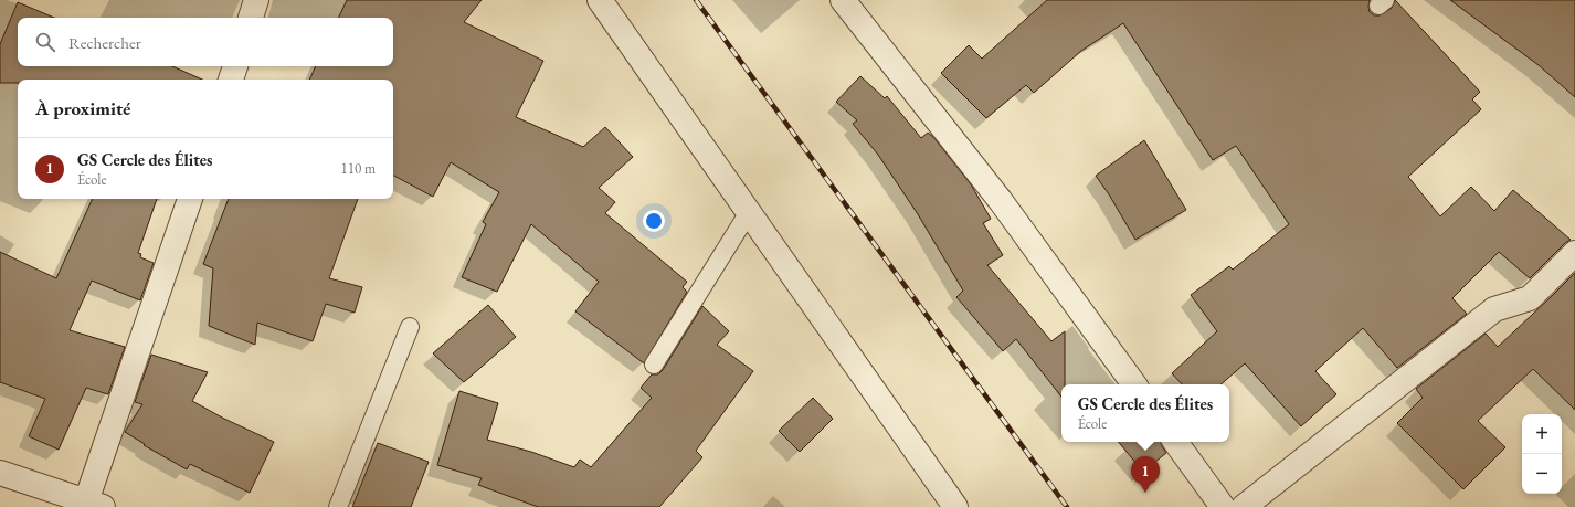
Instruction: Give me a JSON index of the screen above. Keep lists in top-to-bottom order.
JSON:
{
  "page": {
    "search": "Rechercher",
    "heading": "À proximité",
    "list": [
      {
        "mark": "1",
        "name": "GS Cercle des Élites",
        "note": "École",
        "value": "110 m"
      }
    ],
    "popup": ["GS Cercle des Élites", "École"],
    "map_buttons": ["+", "−"],
    "pins": "1"
  }
}
